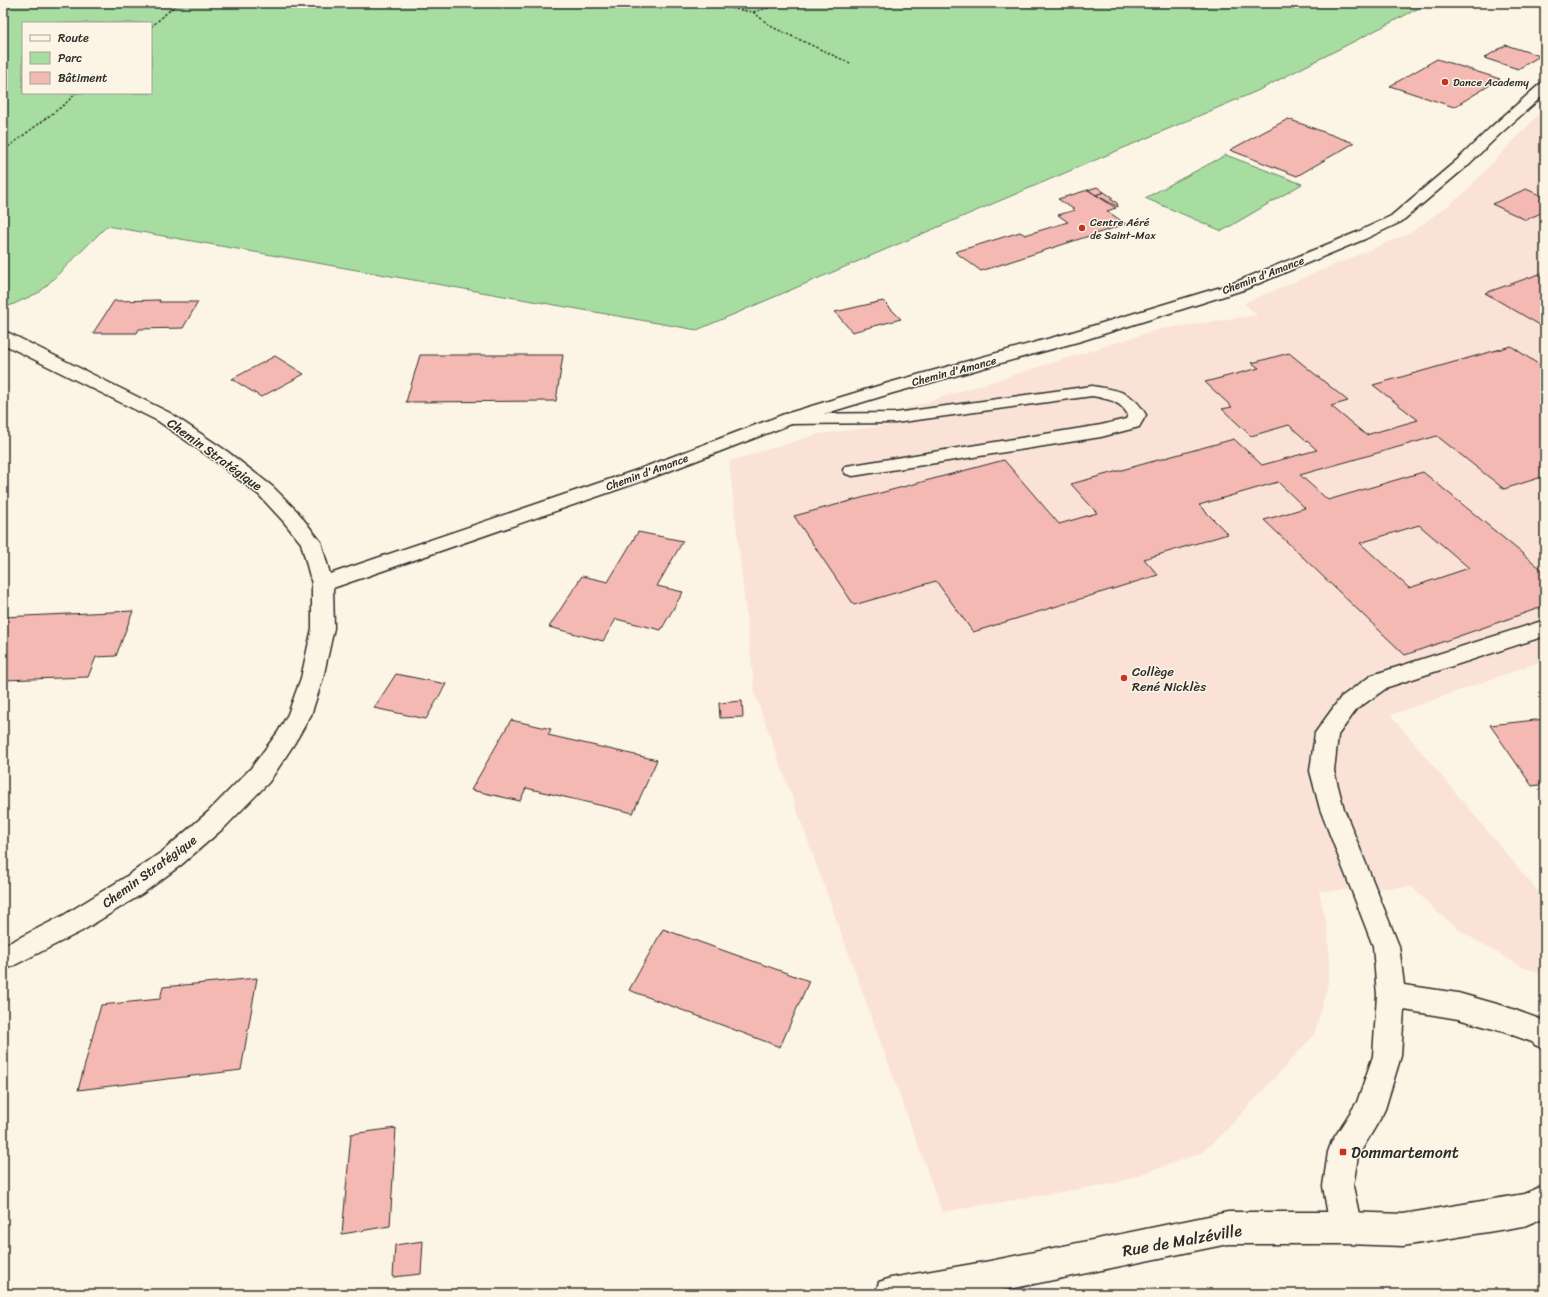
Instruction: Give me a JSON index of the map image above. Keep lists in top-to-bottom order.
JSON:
{
  "streets": {
    "street": ["Chemin d'Amance", "Chemin Stratégique", "Rue de Malzéville"]
  },
  "crossings": [
    ["Chemin d'Amance", "Chemin Stratégique"]
  ],
  "places": {
    "other": ["Dance Academy", "Centre Aéré de Saint-Max", "Collège René Nicklès"],
    "transit": ["Dommartemont"]
  },
  "legend": ["Route", "Parc", "Bâtiment"]
}
